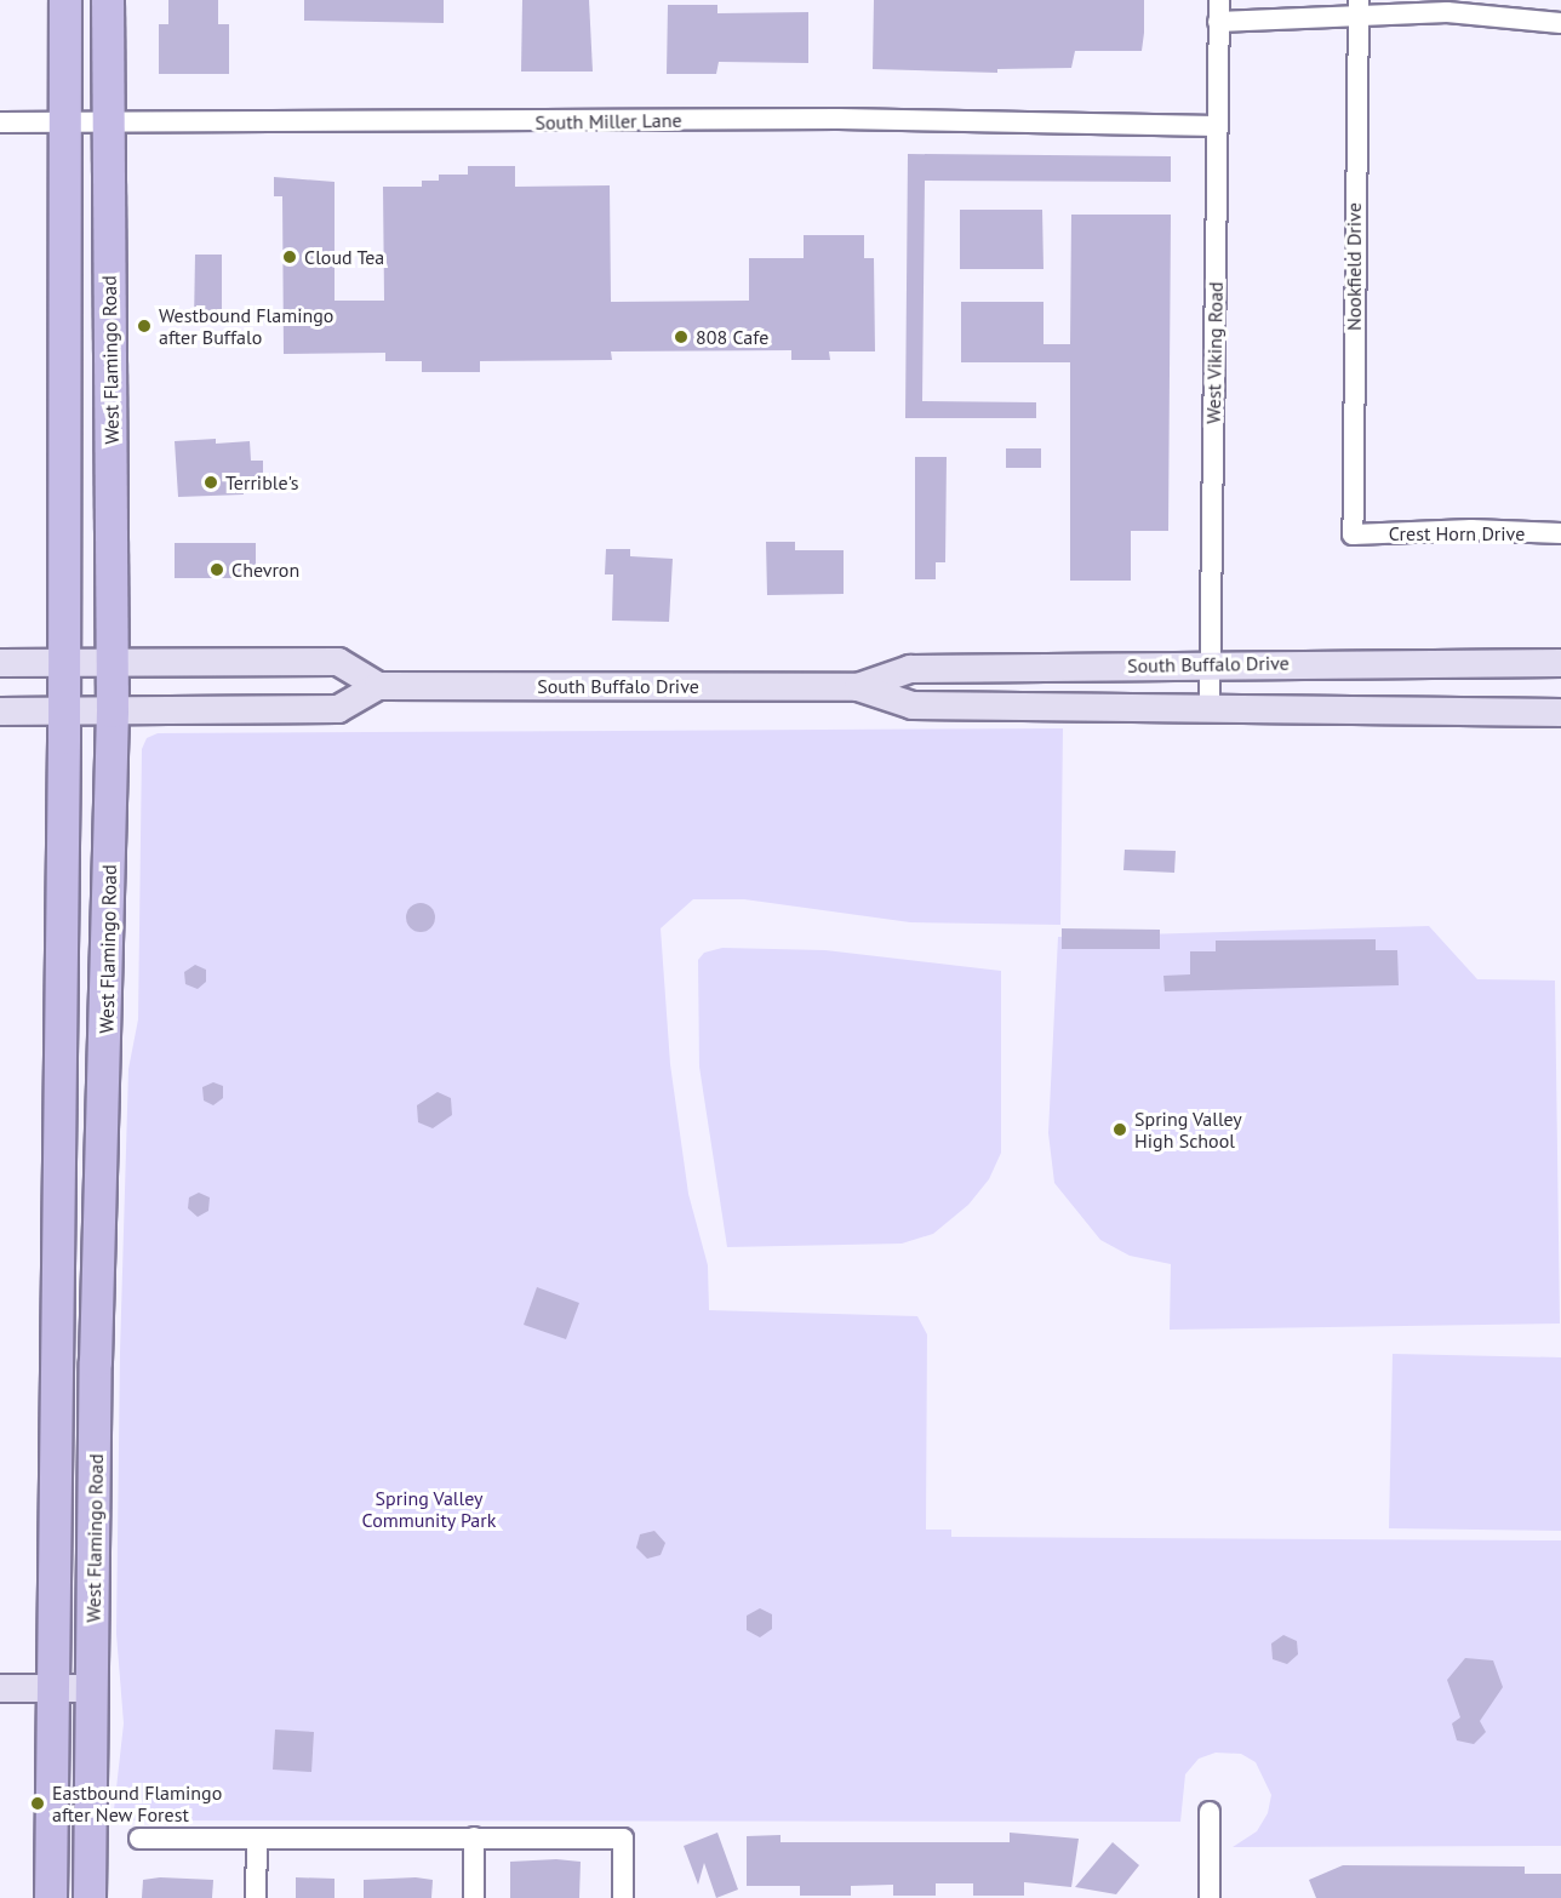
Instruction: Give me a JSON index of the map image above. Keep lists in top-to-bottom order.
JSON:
{
  "streets": {
    "main road": ["West Flamingo Road", "South Buffalo Drive"],
    "street": [
      "South Miller Lane",
      "Nookfield Drive",
      "West Viking Road",
      "Crest Horn Drive"
    ]
  },
  "crossings": [
    ["South Miller Lane", "West Viking Road"],
    ["South Miller Lane", "West Flamingo Road"],
    ["Nookfield Drive", "Crest Horn Drive"],
    ["West Viking Road", "South Buffalo Drive"]
  ],
  "parks": ["Spring Valley Community Park"],
  "places": [
    "Cloud Tea",
    "Westbound Flamingo after Buffalo",
    "808 Cafe",
    "Terrible's",
    "Chevron",
    "Spring Valley High School",
    "Eastbound Flamingo after New Forest"
  ]
}
